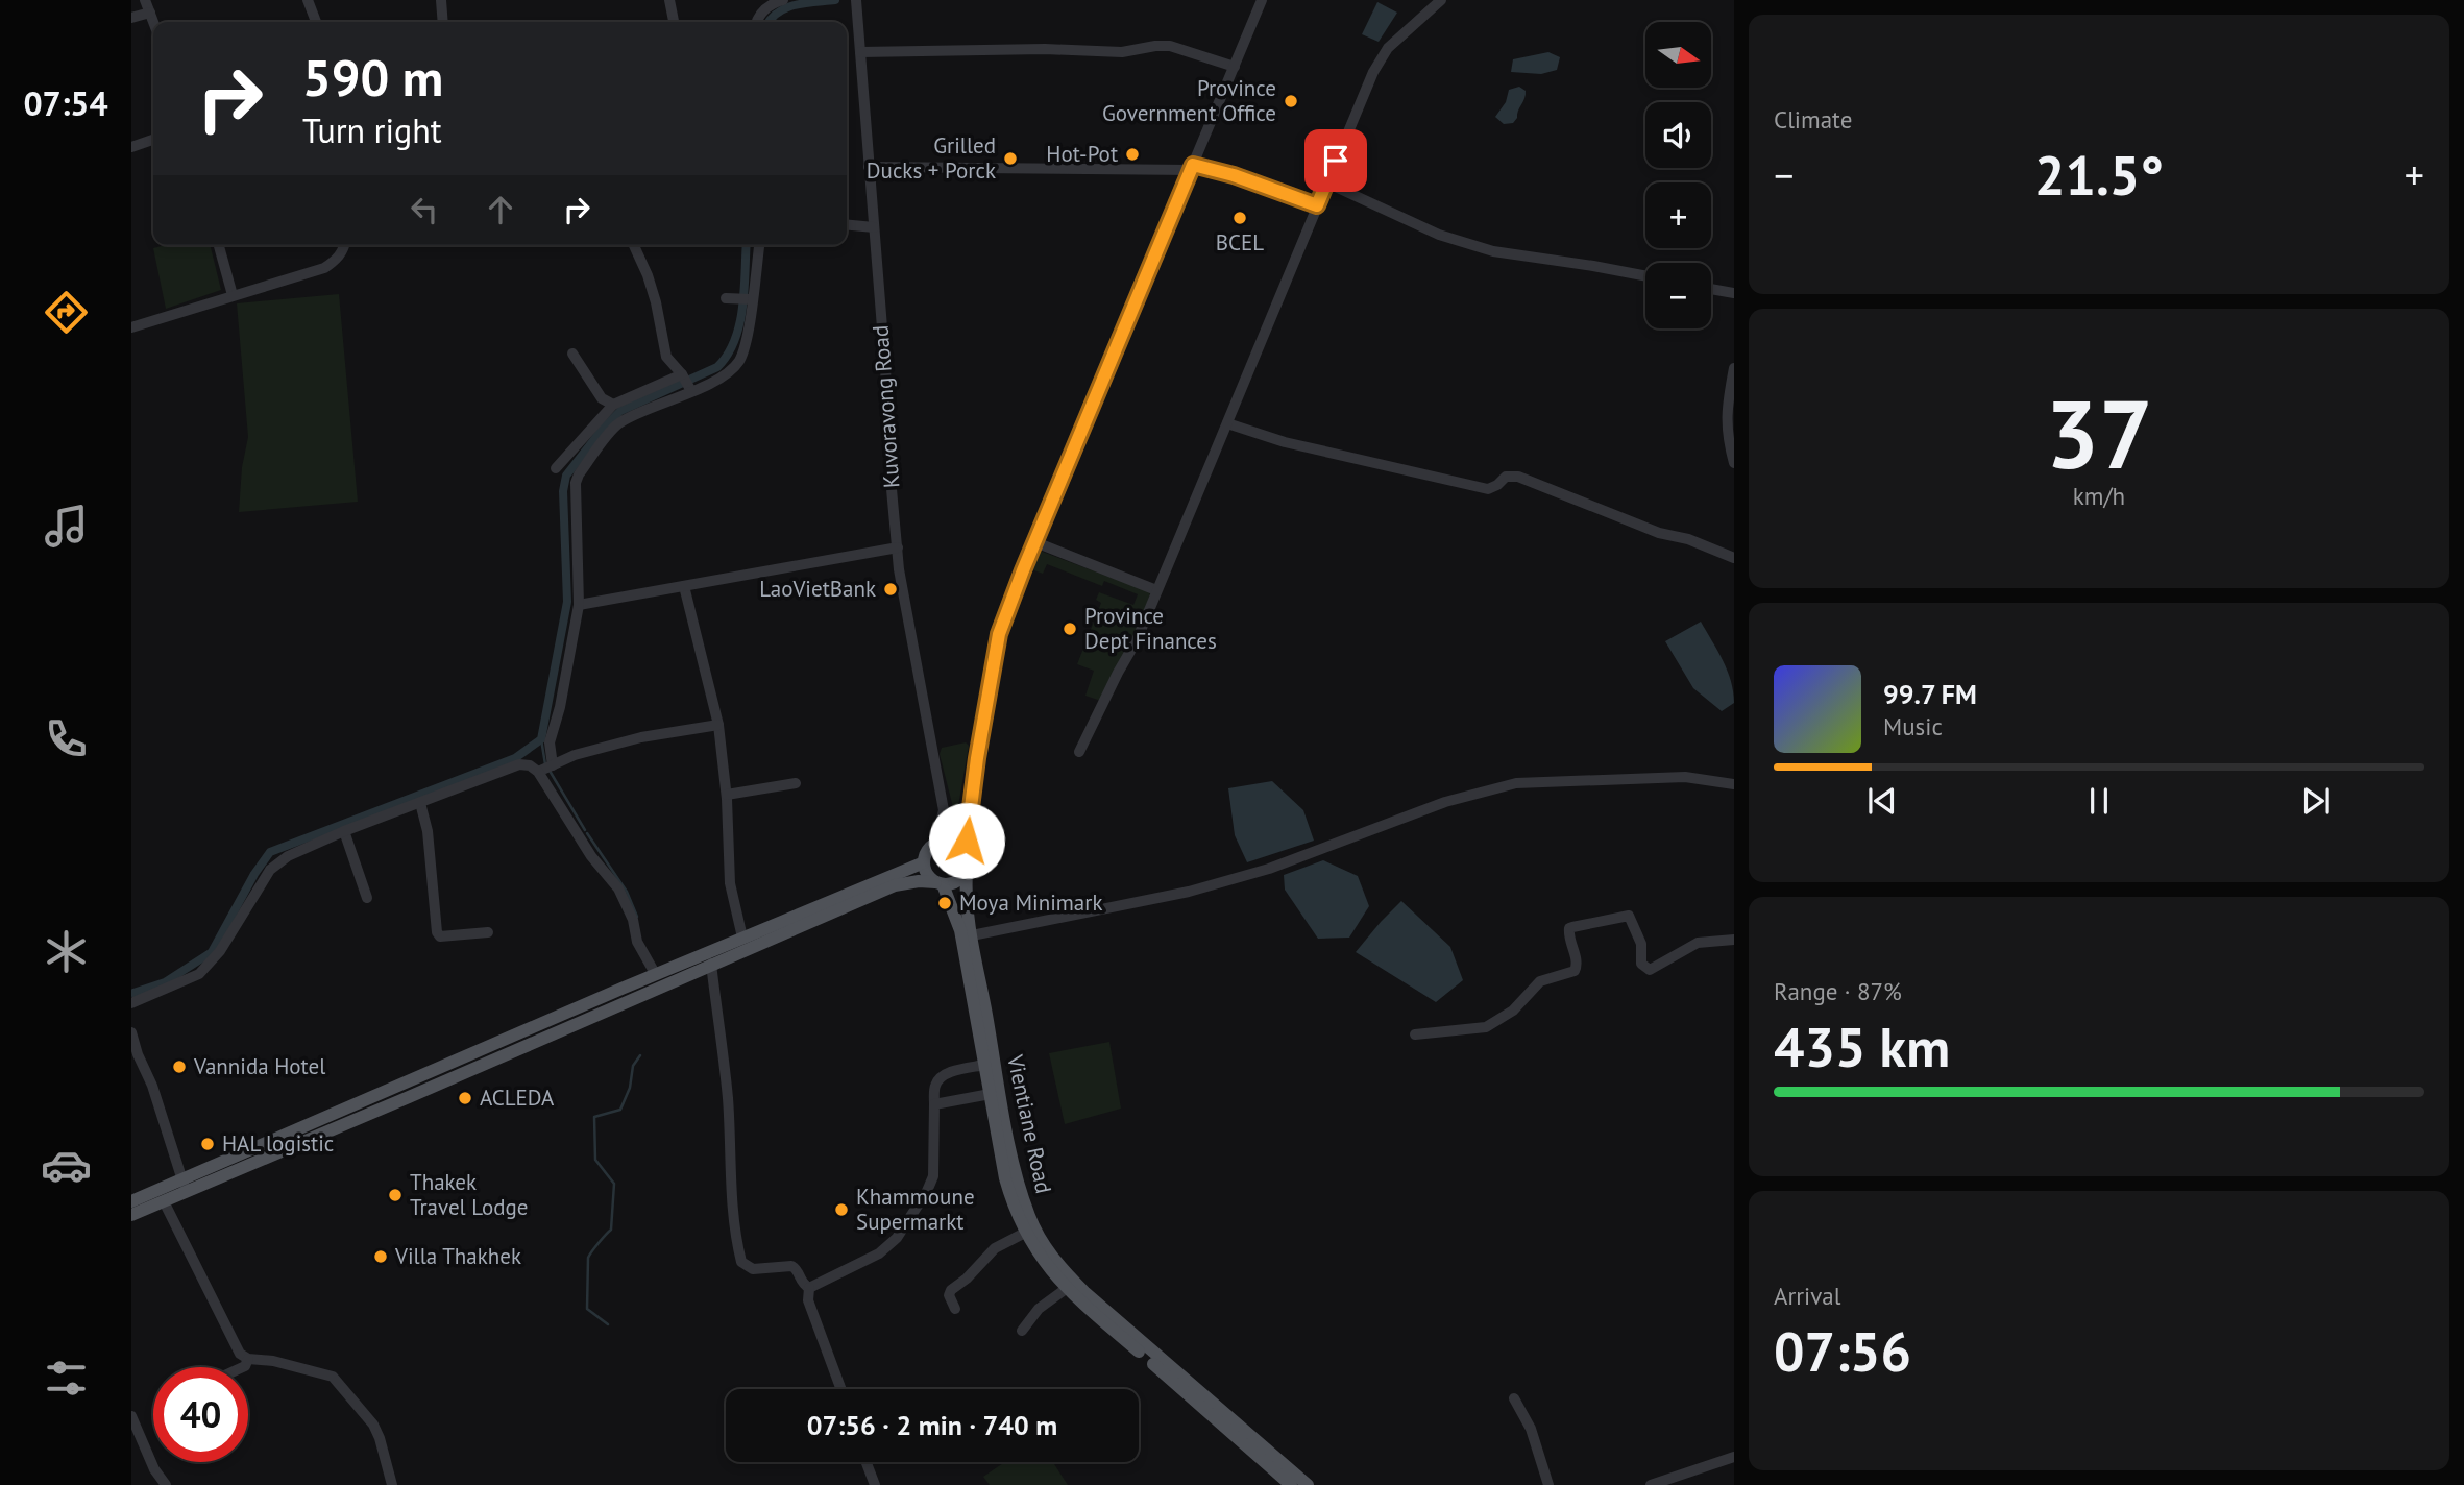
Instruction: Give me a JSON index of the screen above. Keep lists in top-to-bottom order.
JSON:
{
  "streets": {
    "main road": ["Vientiane Road"],
    "street": ["Kuvoravong Road"]
  },
  "crossings": [
    ["Kuvoravong Road", "Vientiane Road"]
  ],
  "places": [
    "Province Government Office",
    "Hot-Pot",
    "Grilled Ducks + Porck",
    "BCEL",
    "LaoVietBank",
    "Province Dept Finances",
    "Moya Minimark",
    "Vannida Hotel",
    "ACLEDA",
    "HAL logistic",
    "Thakek Travel Lodge",
    "Khammoune Supermarkt",
    "Villa Thakhek"
  ],
  "north": "right",
  "page": {
    "tabs": "07:54",
    "tile": [
      "Climate",
      ["37", "km/h"],
      ["Range · 87%", "435 km"],
      ["Arrival", "07:56"]
    ],
    "map_buttons": ["+", "−"],
    "turn": ["590 m", "Turn right"],
    "heat": ["−", "21.5°", "+"],
    "song": ["99.7 FM", "Music"],
    "limit": "40",
    "trip": "07:56 · 2 min · 740 m"
  }
}
